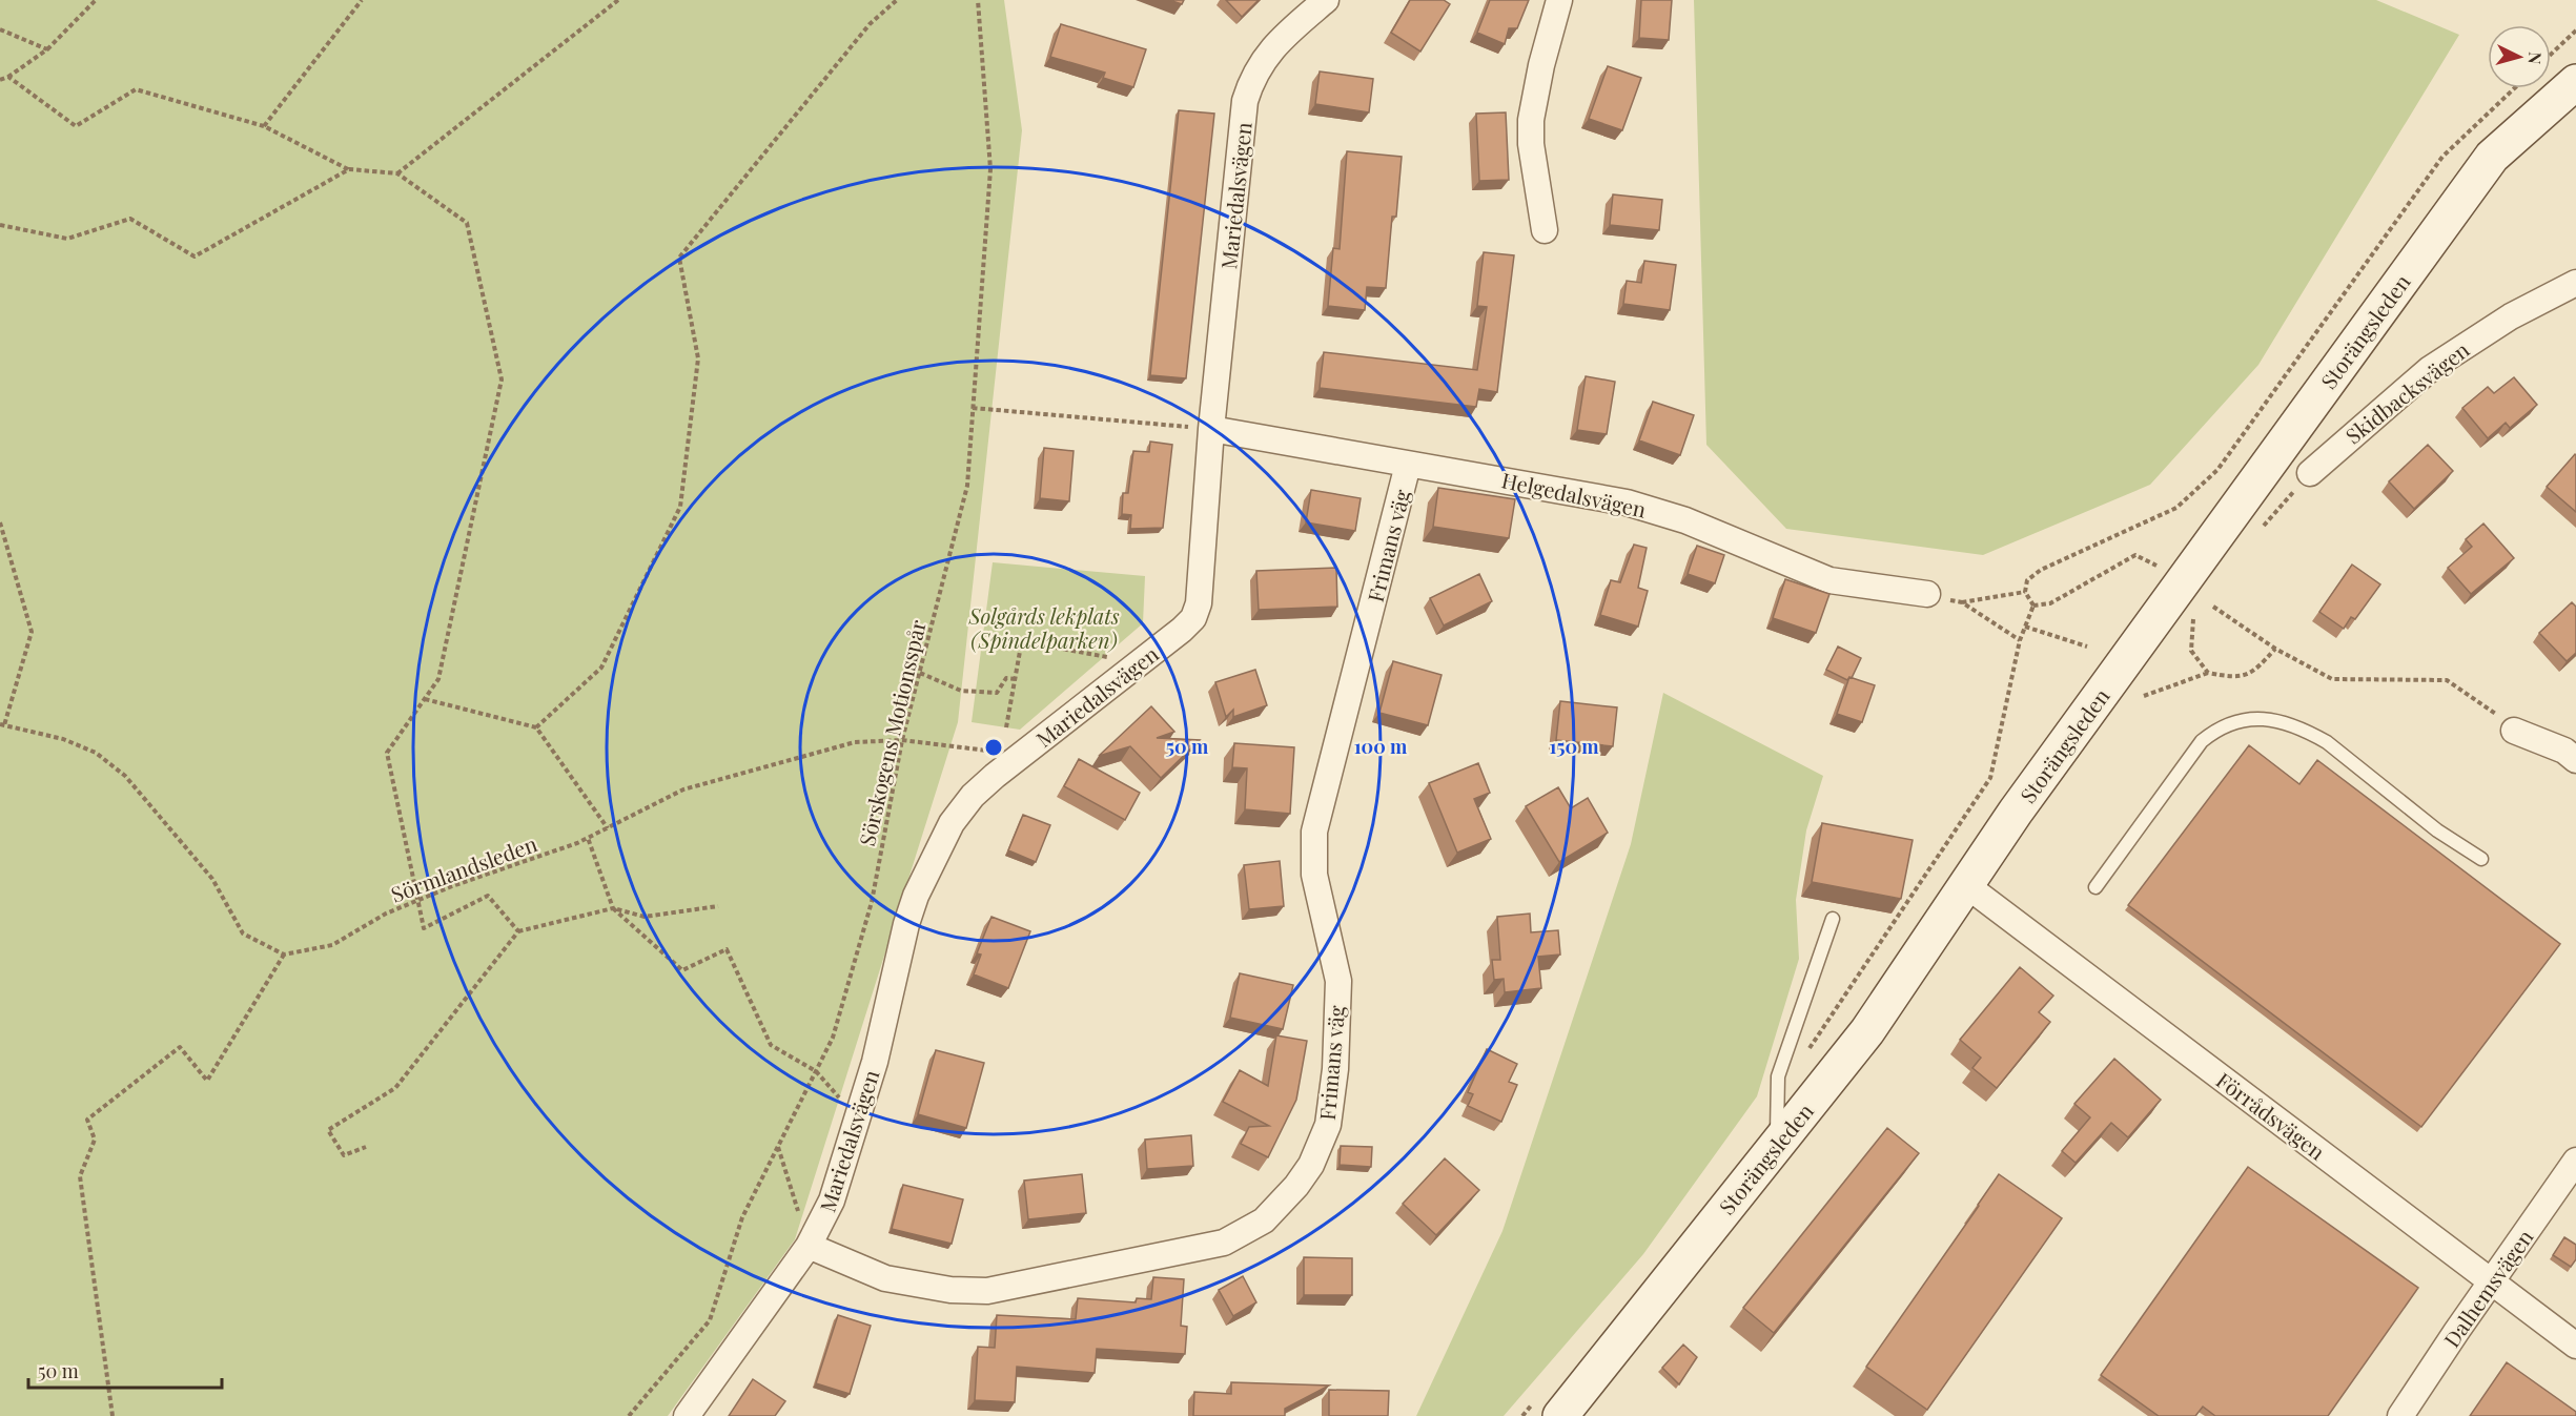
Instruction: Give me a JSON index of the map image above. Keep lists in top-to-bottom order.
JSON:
{
  "streets": {
    "main road": ["Storängsleden"],
    "street": [
      "Mariedalsvägen",
      "Skidbacksvägen",
      "Helgedalsvägen",
      "Frimans väg",
      "Förrådsvägen",
      "Dalhemsvägen"
    ],
    "path": ["Sörskogens Motionsspår", "Sörmlandsleden"]
  },
  "crossings": [
    ["Mariedalsvägen", "Helgedalsvägen"],
    ["Mariedalsvägen", "Frimans väg"],
    ["Mariedalsvägen", "Sörmlandsleden"],
    ["Storängsleden", "Förrådsvägen"],
    ["Helgedalsvägen", "Frimans väg"],
    ["Sörskogens Motionsspår", "Sörmlandsleden"],
    ["Förrådsvägen", "Dalhemsvägen"]
  ],
  "parks": ["Solgårds lekplats (Spindelparken)"],
  "scale_bar": "50 m",
  "north": "right",
  "rings": ["50 m", "100 m", "150 m"]
}
